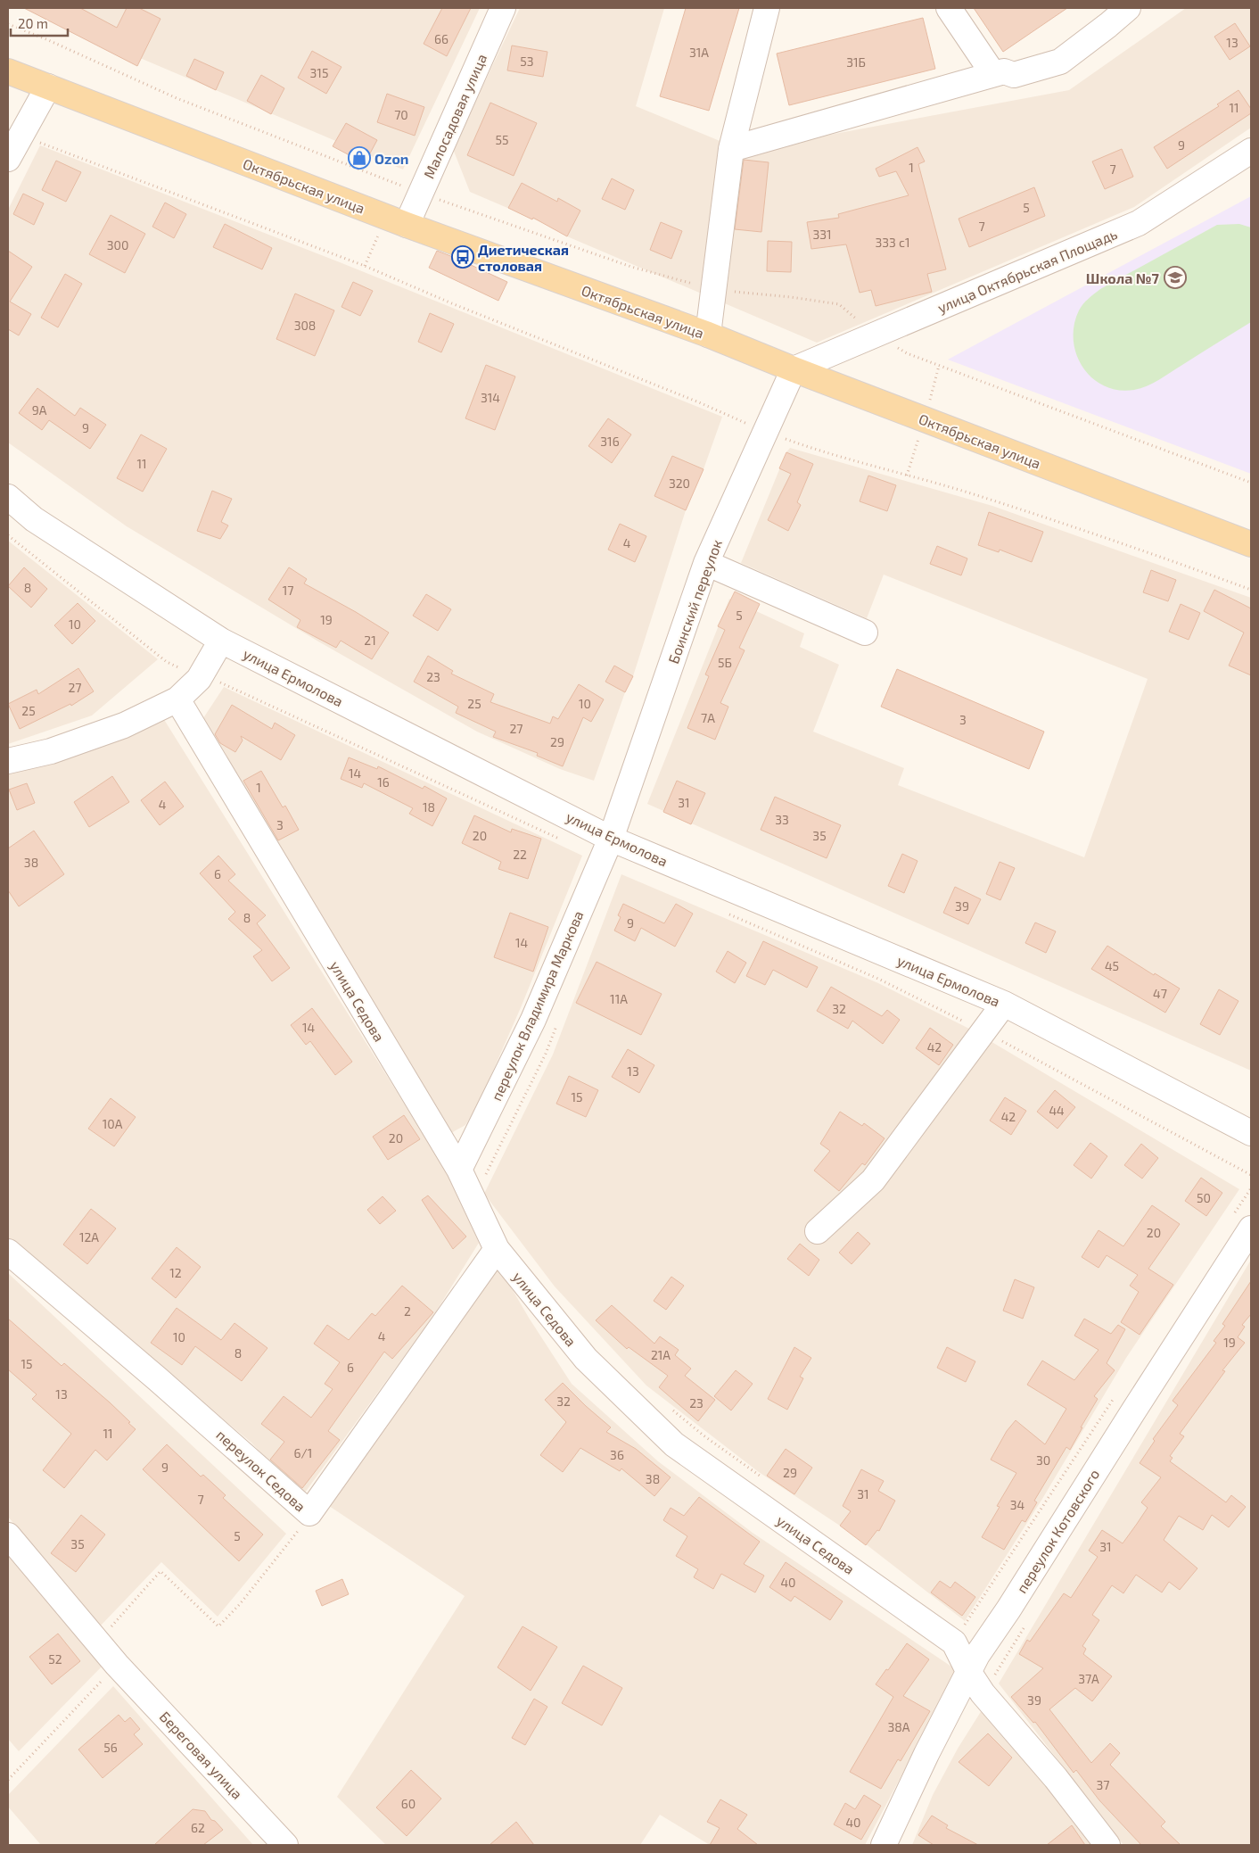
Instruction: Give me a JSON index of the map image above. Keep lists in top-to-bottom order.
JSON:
{
  "streets": {
    "main road": ["Октябрьская улица"],
    "street": [
      "Малосадовая улица",
      "улица Октябрьская Площадь",
      "Боинский переулок",
      "улица Ермолова",
      "улица Седова",
      "переулок Владимира Маркова",
      "переулок Седова",
      "переулок Котовского",
      "Береговая улица"
    ]
  },
  "crossings": [
    ["Малосадовая улица", "Октябрьская улица"],
    ["Октябрьская улица", "улица Октябрьская Площадь"],
    ["Октябрьская улица", "Боинский переулок"],
    ["улица Октябрьская Площадь", "Боинский переулок"],
    ["Боинский переулок", "улица Ермолова"],
    ["Боинский переулок", "переулок Владимира Маркова"],
    ["улица Ермолова", "переулок Владимира Маркова"],
    ["улица Седова", "переулок Владимира Маркова"],
    ["улица Седова", "переулок Седова"],
    ["улица Седова", "переулок Котовского"]
  ],
  "places": {
    "shop": ["Ozon"],
    "bus stop": ["Диетическая столовая"],
    "school or university": ["Школа №7"]
  },
  "house_numbers": [
    "66",
    "13",
    "31А",
    "53",
    "31Б",
    "315",
    "11",
    "70",
    "55",
    "9",
    "1",
    "7",
    "5",
    "7",
    "331",
    "333 с1",
    "300",
    "308",
    "314",
    "9А",
    "9",
    "316",
    "11",
    "320",
    "4",
    "8",
    "17",
    "5",
    "19",
    "10",
    "21",
    "5Б",
    "23",
    "27",
    "25",
    "10",
    "25",
    "7А",
    "3",
    "27",
    "29",
    "14",
    "16",
    "1",
    "31",
    "4",
    "18",
    "33",
    "3",
    "20",
    "35",
    "22",
    "38",
    "6",
    "39",
    "8",
    "9",
    "14",
    "45",
    "47",
    "11А",
    "32",
    "14",
    "42",
    "13",
    "15",
    "44",
    "42",
    "10А",
    "20",
    "50",
    "20",
    "12А",
    "12",
    "2",
    "4",
    "10",
    "19",
    "8",
    "21А",
    "15",
    "6",
    "13",
    "32",
    "23",
    "11",
    "6/1",
    "36",
    "30",
    "9",
    "29",
    "38",
    "31",
    "7",
    "34",
    "5",
    "35",
    "31",
    "40",
    "52",
    "37А",
    "39",
    "38А",
    "56",
    "37",
    "60",
    "40",
    "62"
  ],
  "scale_bar": "20 m"
}
